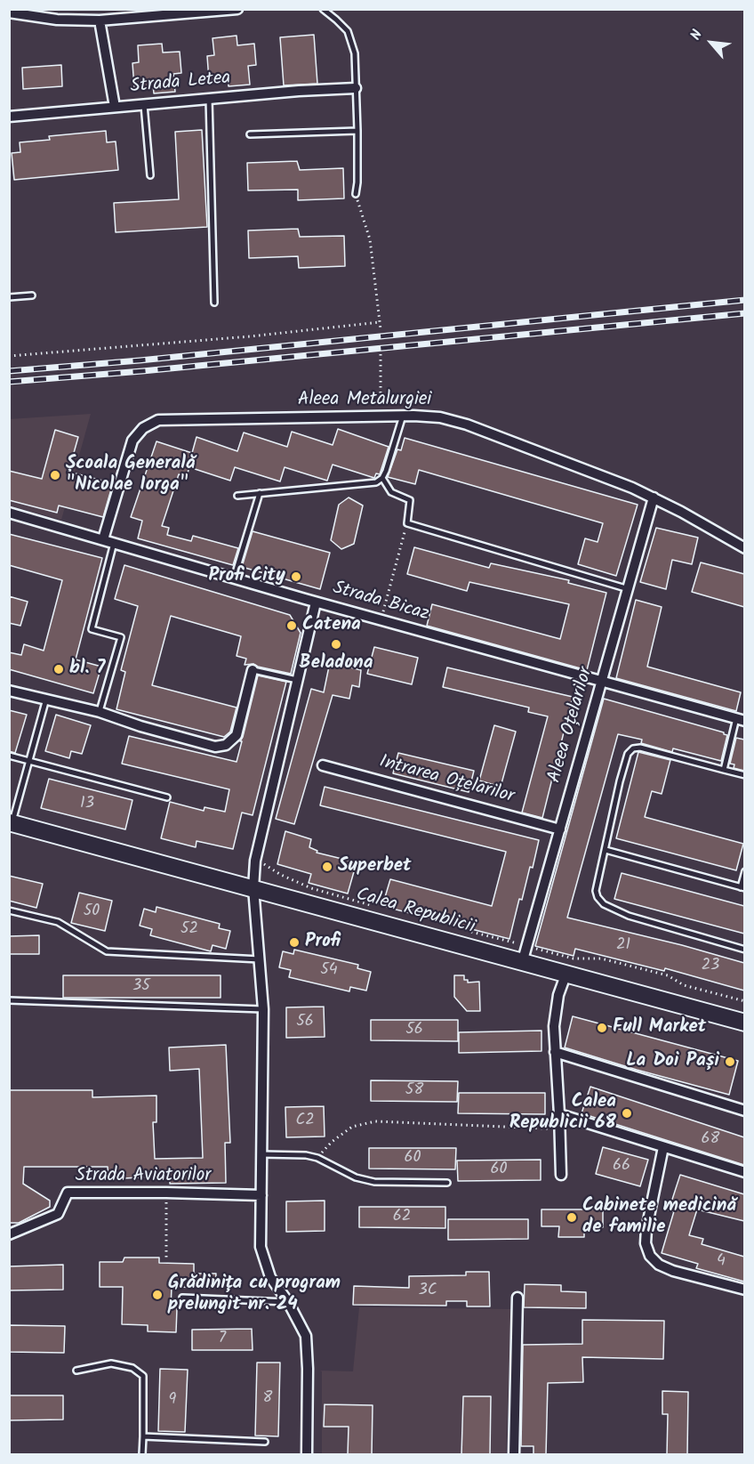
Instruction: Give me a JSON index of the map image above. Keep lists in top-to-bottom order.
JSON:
{
  "streets": {
    "main road": ["Calea Republicii"],
    "street": [
      "Strada Letea",
      "Aleea Metalurgiei",
      "Strada Bicaz",
      "Aleea Oțelarilor",
      "Intrarea Oțelarilor",
      "Strada Aviatorilor"
    ]
  },
  "crossings": [
    ["Aleea Metalurgiei", "Strada Bicaz"],
    ["Aleea Metalurgiei", "Aleea Oțelarilor"],
    ["Strada Bicaz", "Aleea Oțelarilor"],
    ["Aleea Oțelarilor", "Intrarea Oțelarilor"],
    ["Aleea Oțelarilor", "Calea Republicii"]
  ],
  "places": [
    "Școala Generală \"Nicolae Iorga\"",
    "Profi City",
    "Catena",
    "Beladona",
    "bl. 7",
    "Superbet",
    "Profi",
    "Full Market",
    "La Doi Pași",
    "Calea Republicii 68",
    "Cabinete medicină de familie",
    "Grădinița cu program prelungit nr. 24"
  ],
  "house_numbers": [
    "13",
    "50",
    "52",
    "21",
    "23",
    "54",
    "35",
    "56",
    "56",
    "58",
    "C2",
    "68",
    "60",
    "66",
    "60",
    "62",
    "4",
    "3C",
    "7",
    "8",
    "9"
  ],
  "north": "top left"
}
